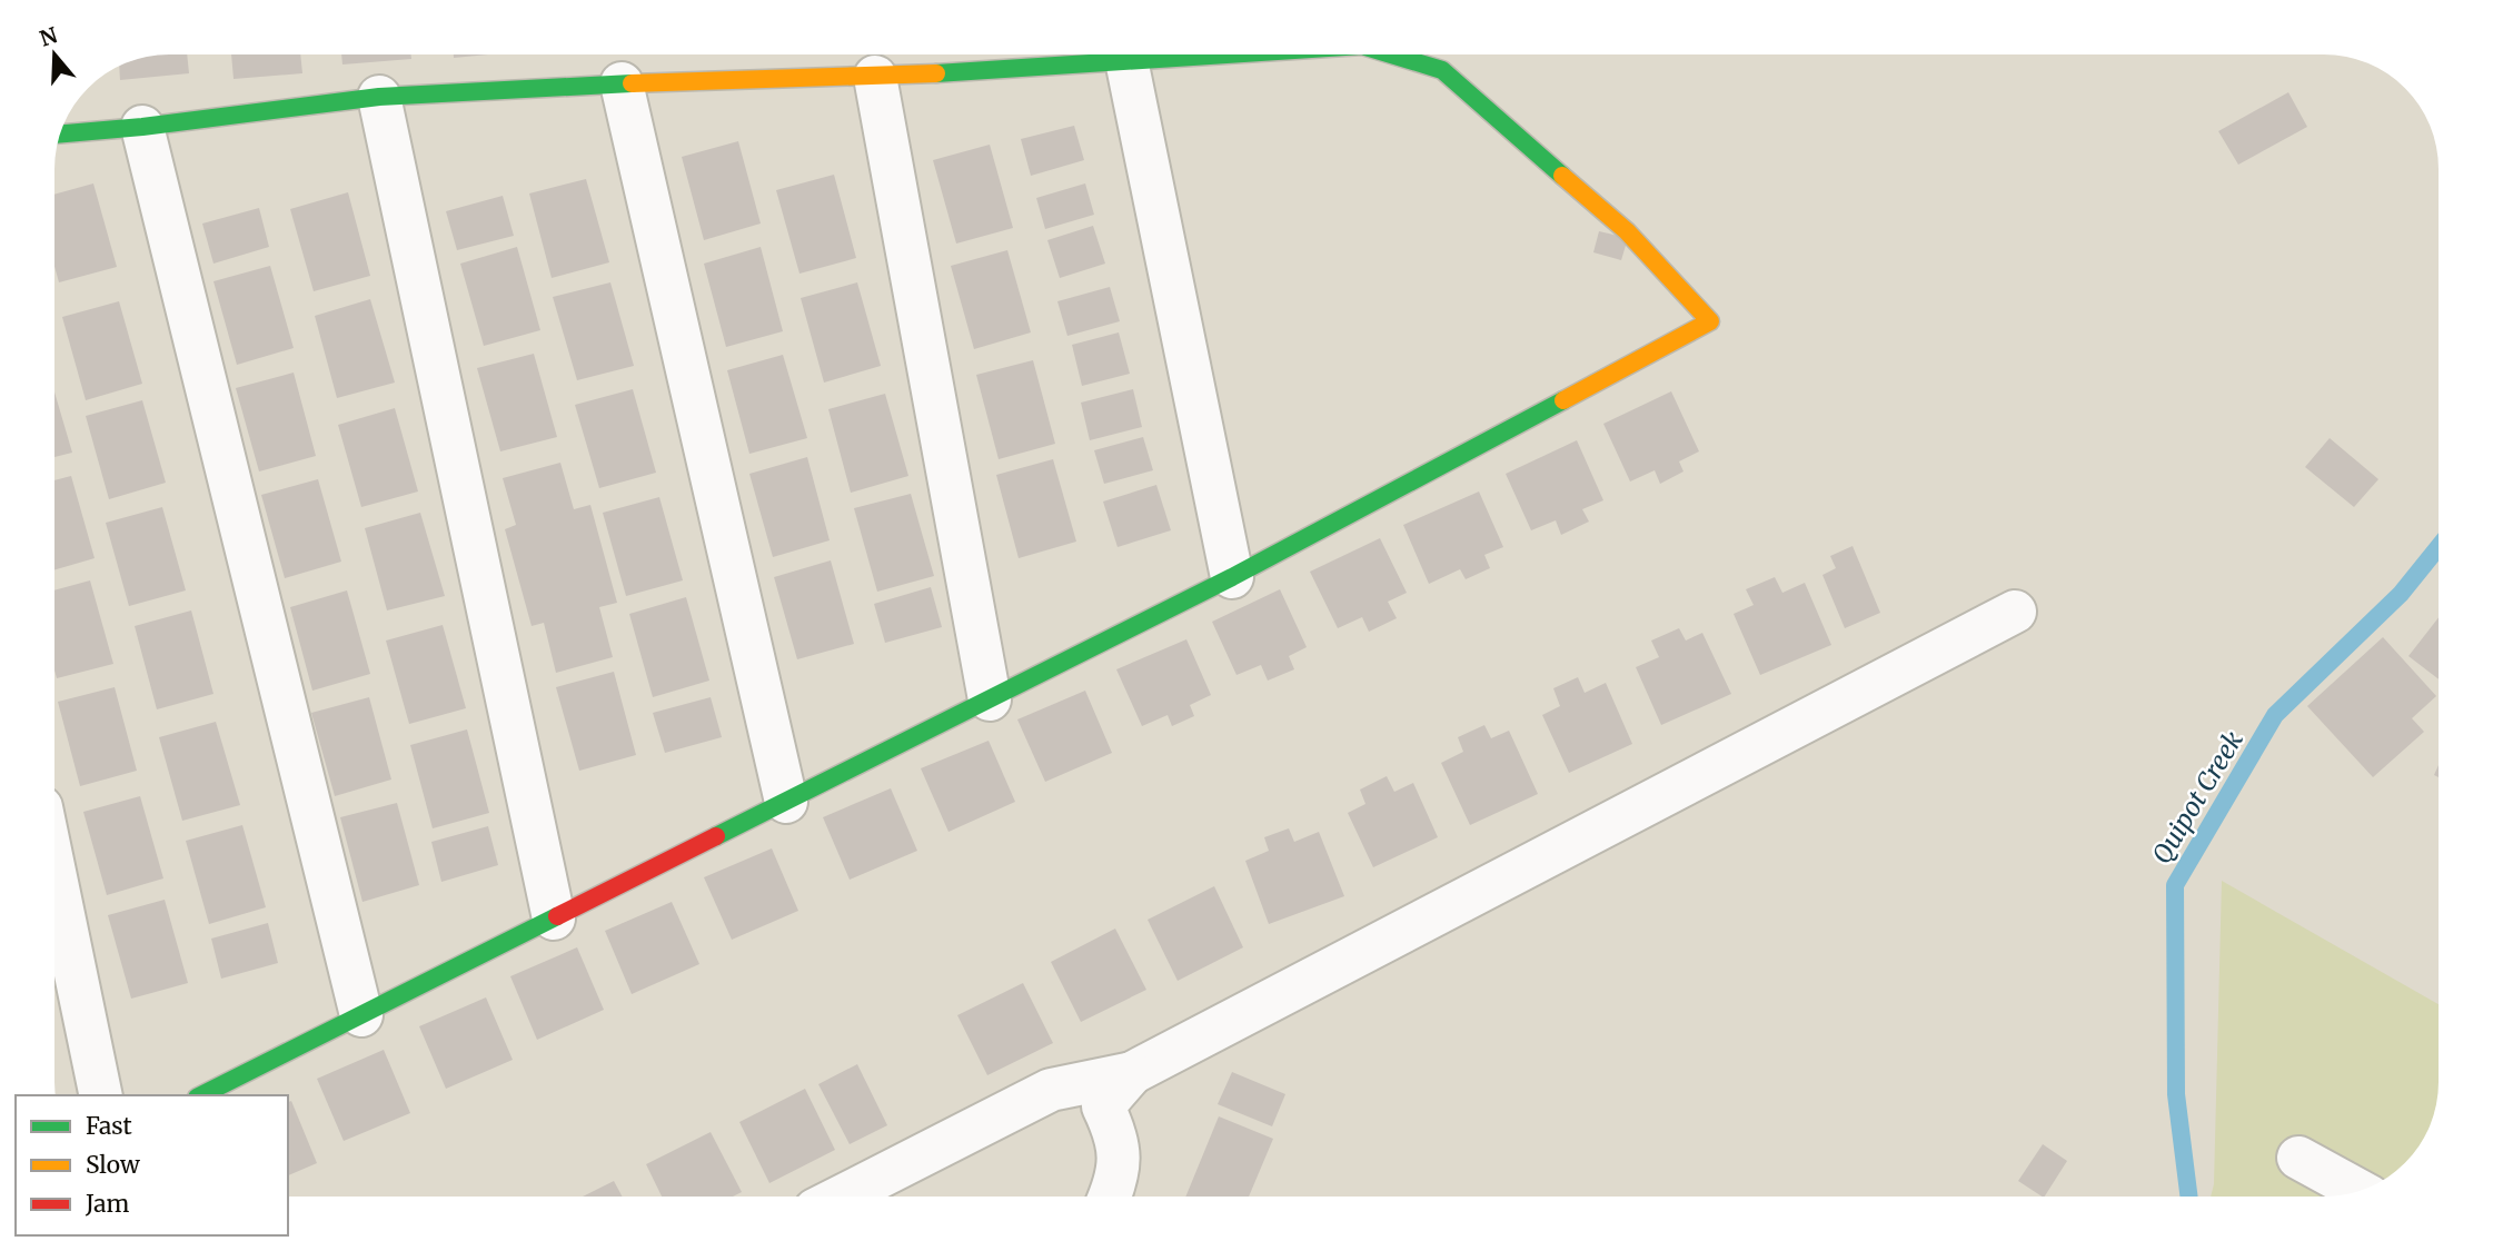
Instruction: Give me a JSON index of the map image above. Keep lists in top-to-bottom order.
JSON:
{
  "water": ["Quipot Creek"],
  "legend": ["Fast", "Slow", "Jam"],
  "north": "top"
}
